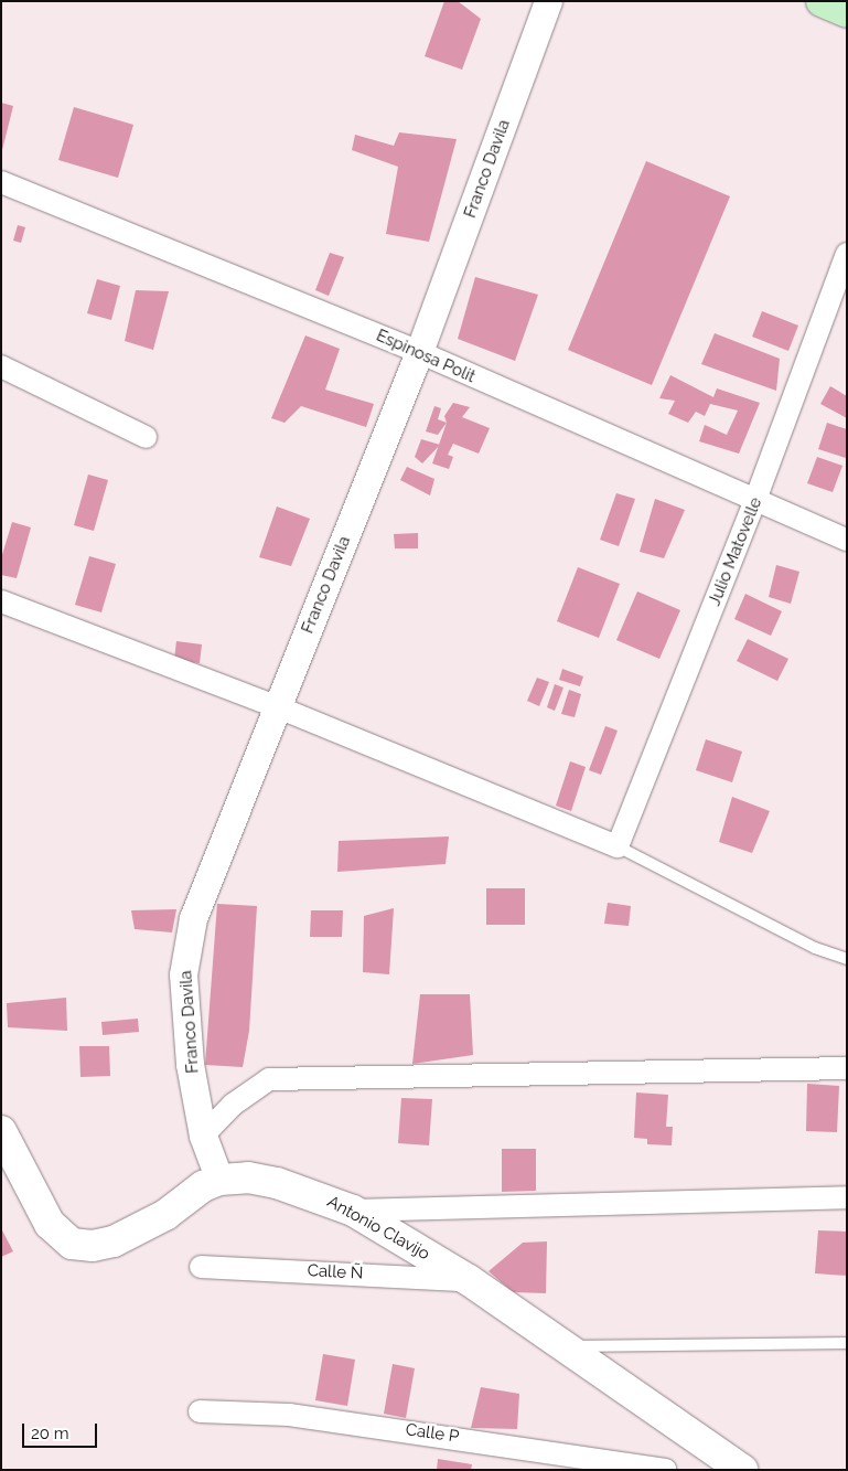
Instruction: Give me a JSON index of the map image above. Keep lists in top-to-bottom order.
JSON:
{
  "streets": {
    "main road": ["Antonio Clavijo"],
    "street": [
      "Franco Davila",
      "Espinosa Polit",
      "Julio Matovelle",
      "Calle Ñ",
      "Calle P"
    ]
  },
  "crossings": [
    ["Franco Davila", "Espinosa Polit"],
    ["Franco Davila", "Antonio Clavijo"],
    ["Espinosa Polit", "Julio Matovelle"],
    ["Antonio Clavijo", "Calle Ñ"]
  ],
  "scale_bar": "20 m"
}
